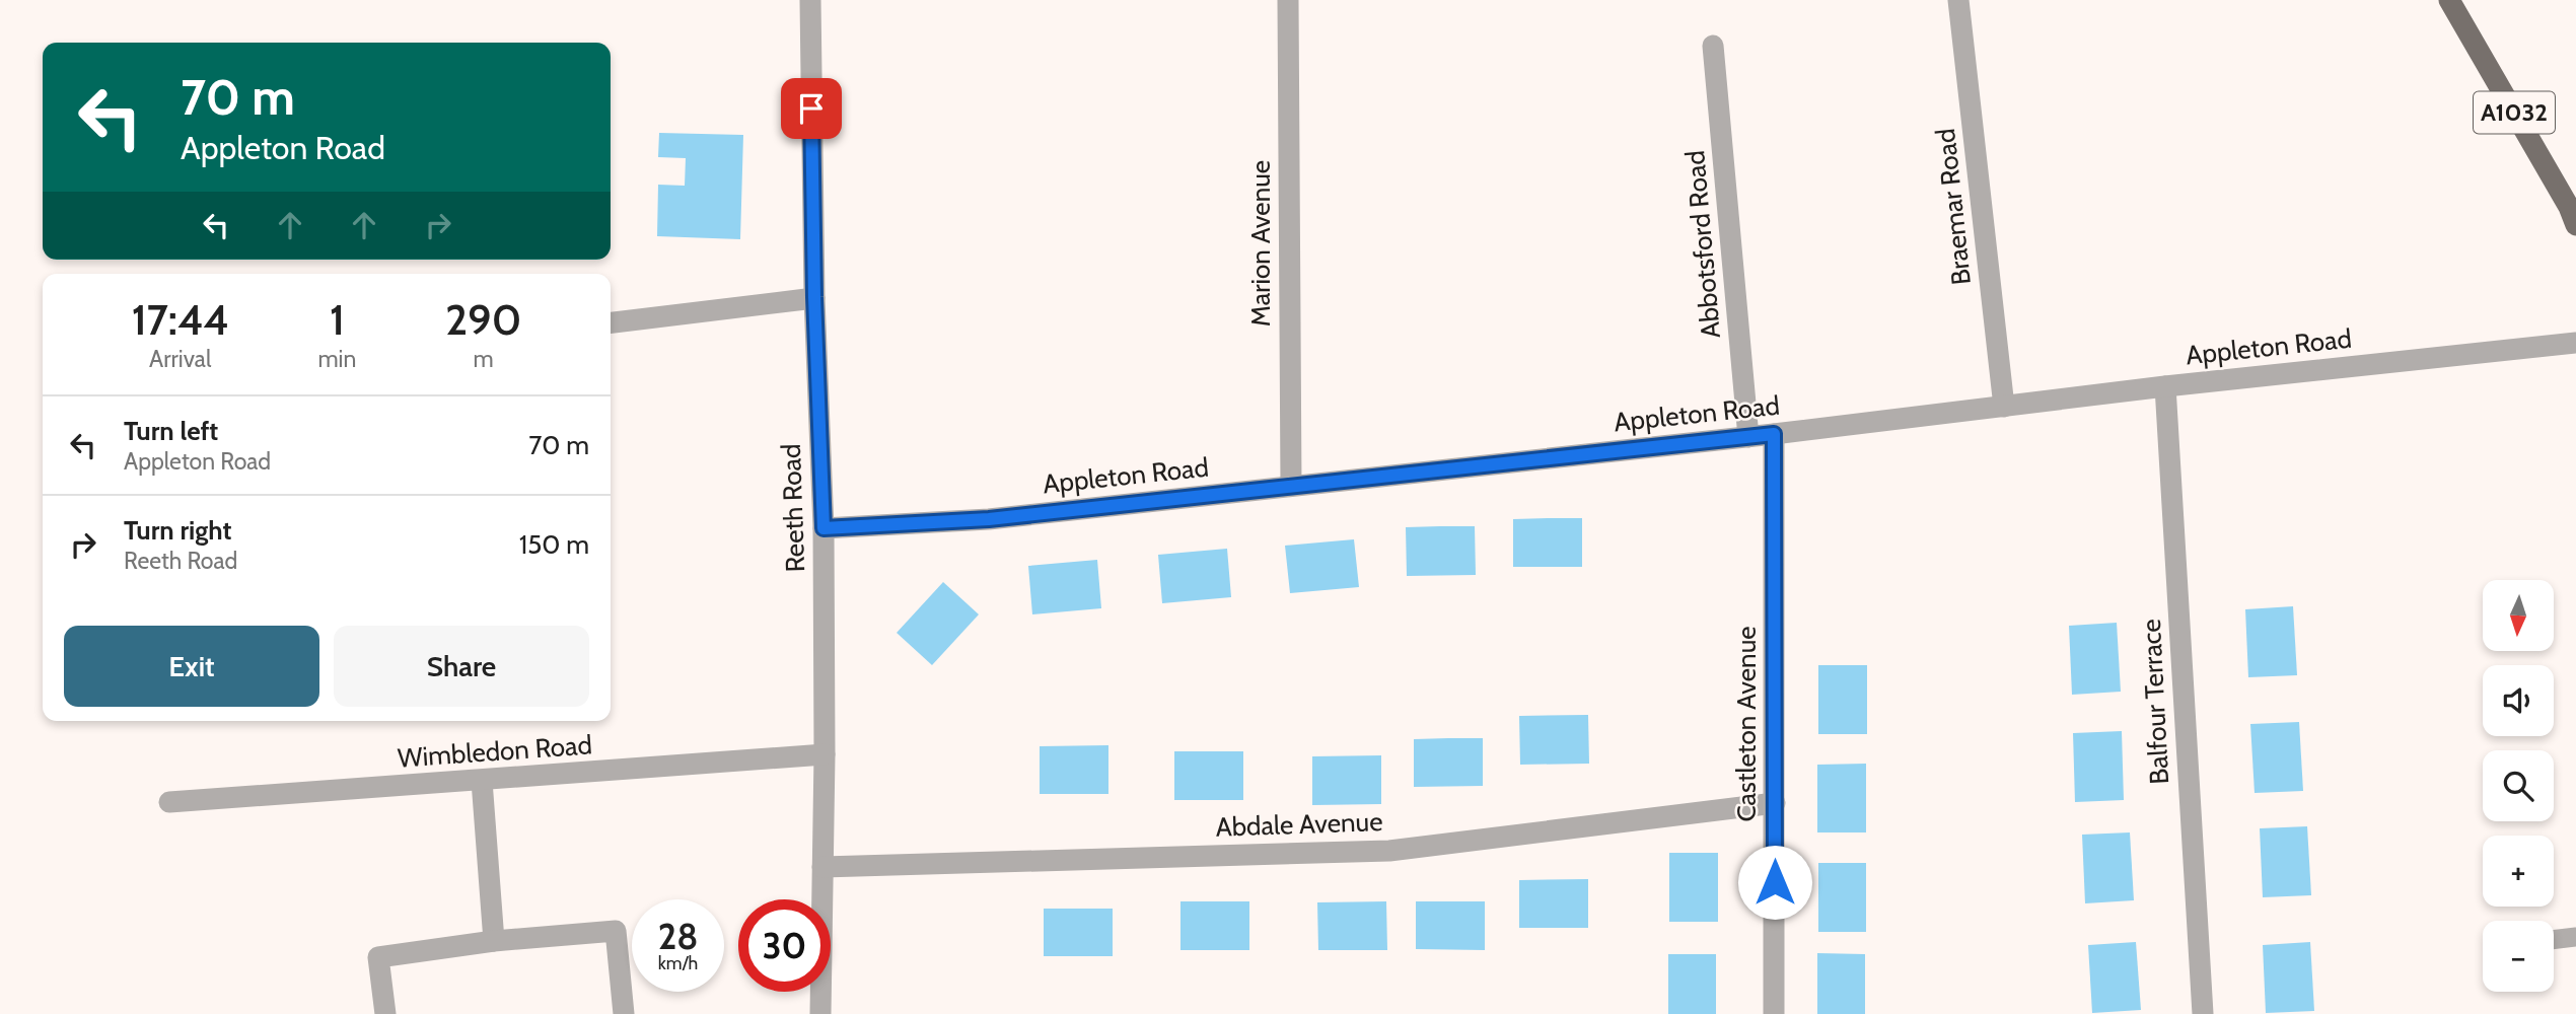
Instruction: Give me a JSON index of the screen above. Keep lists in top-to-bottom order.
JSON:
{
  "streets": {
    "main road": ["A1032"],
    "street": [
      "Braemar Road",
      "Marion Avenue",
      "Abbotsford Road",
      "Appleton Road",
      "Reeth Road",
      "Balfour Terrace",
      "Castleton Avenue",
      "Wimbledon Road",
      "Abdale Avenue"
    ]
  },
  "crossings": [
    ["Braemar Road", "Appleton Road"],
    ["Marion Avenue", "Appleton Road"],
    ["Abbotsford Road", "Appleton Road"],
    ["Appleton Road", "Reeth Road"],
    ["Appleton Road", "Balfour Terrace"],
    ["Appleton Road", "Castleton Avenue"],
    ["Reeth Road", "Wimbledon Road"],
    ["Reeth Road", "Abdale Avenue"],
    ["Castleton Avenue", "Abdale Avenue"]
  ],
  "north": "bottom",
  "page": {
    "turn": ["70 m", "Appleton Road"],
    "eta": [
      "17:44",
      "Arrival",
      "1",
      "min",
      "290",
      "m"
    ],
    "list": [
      {
        "name": "Turn left",
        "note": "Appleton Road",
        "value": "70 m"
      },
      {
        "name": "Turn right",
        "note": "Reeth Road",
        "value": "150 m"
      }
    ],
    "map_buttons": ["+", "−"],
    "buttons": ["Exit", "Share"],
    "speed": "28 km/h",
    "limit": "30"
  }
}
